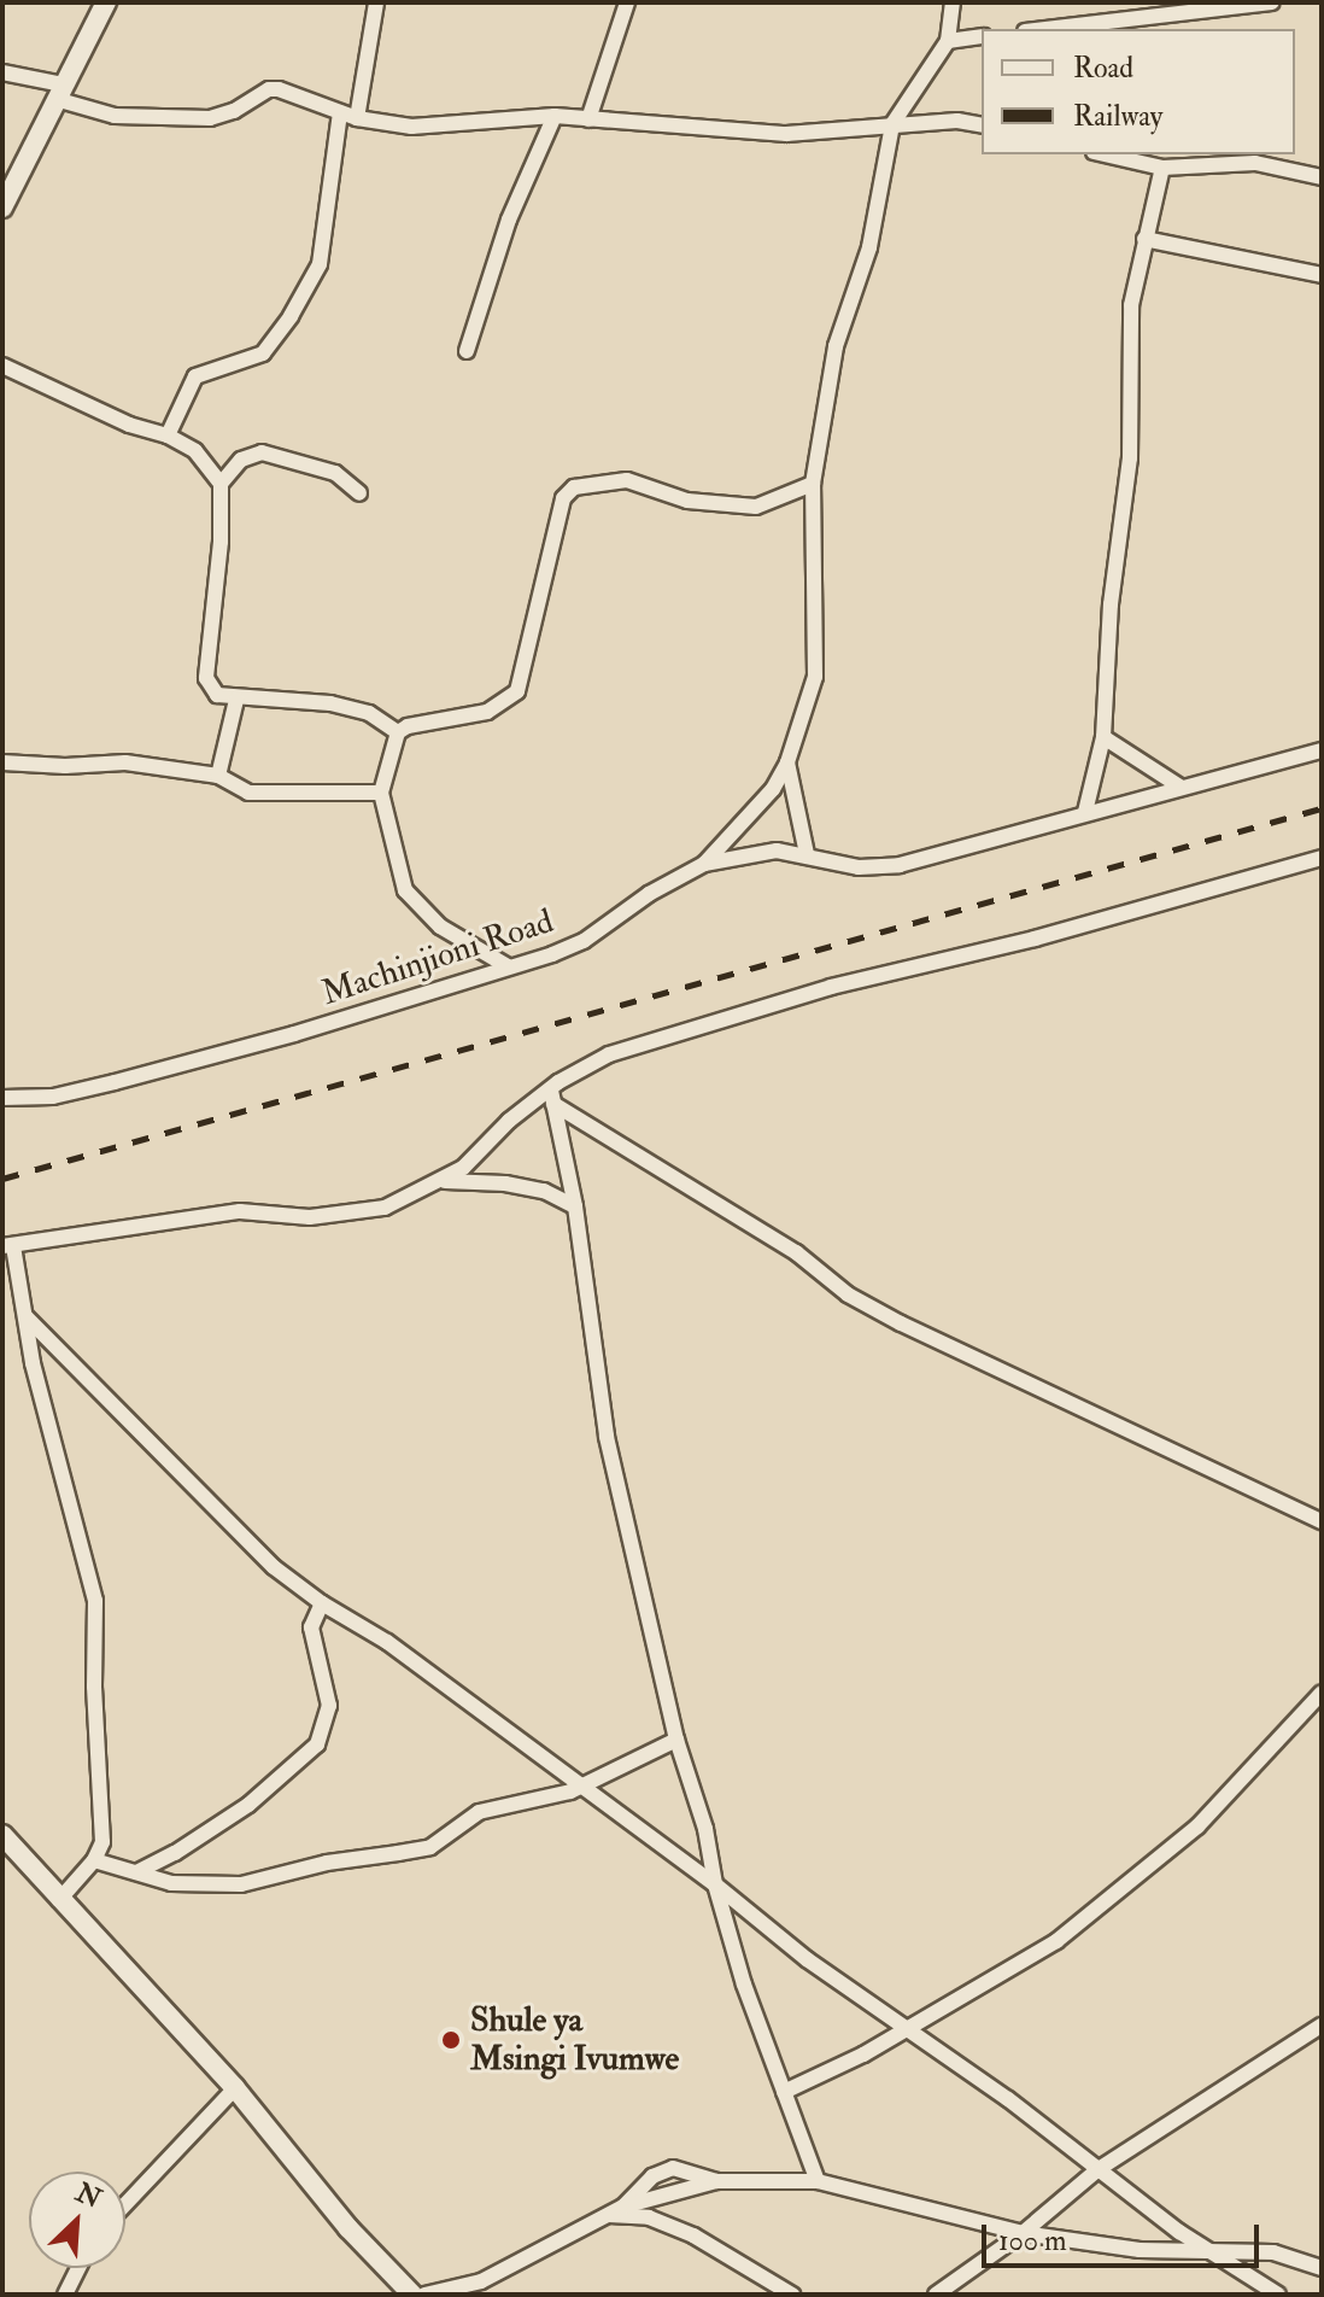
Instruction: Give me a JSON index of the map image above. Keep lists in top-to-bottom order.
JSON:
{
  "streets": {
    "street": ["Machinjioni Road"]
  },
  "places": ["Shule ya Msingi Ivumwe"],
  "legend": ["Road", "Railway"],
  "scale_bar": "100 m",
  "north": "top right"
}
